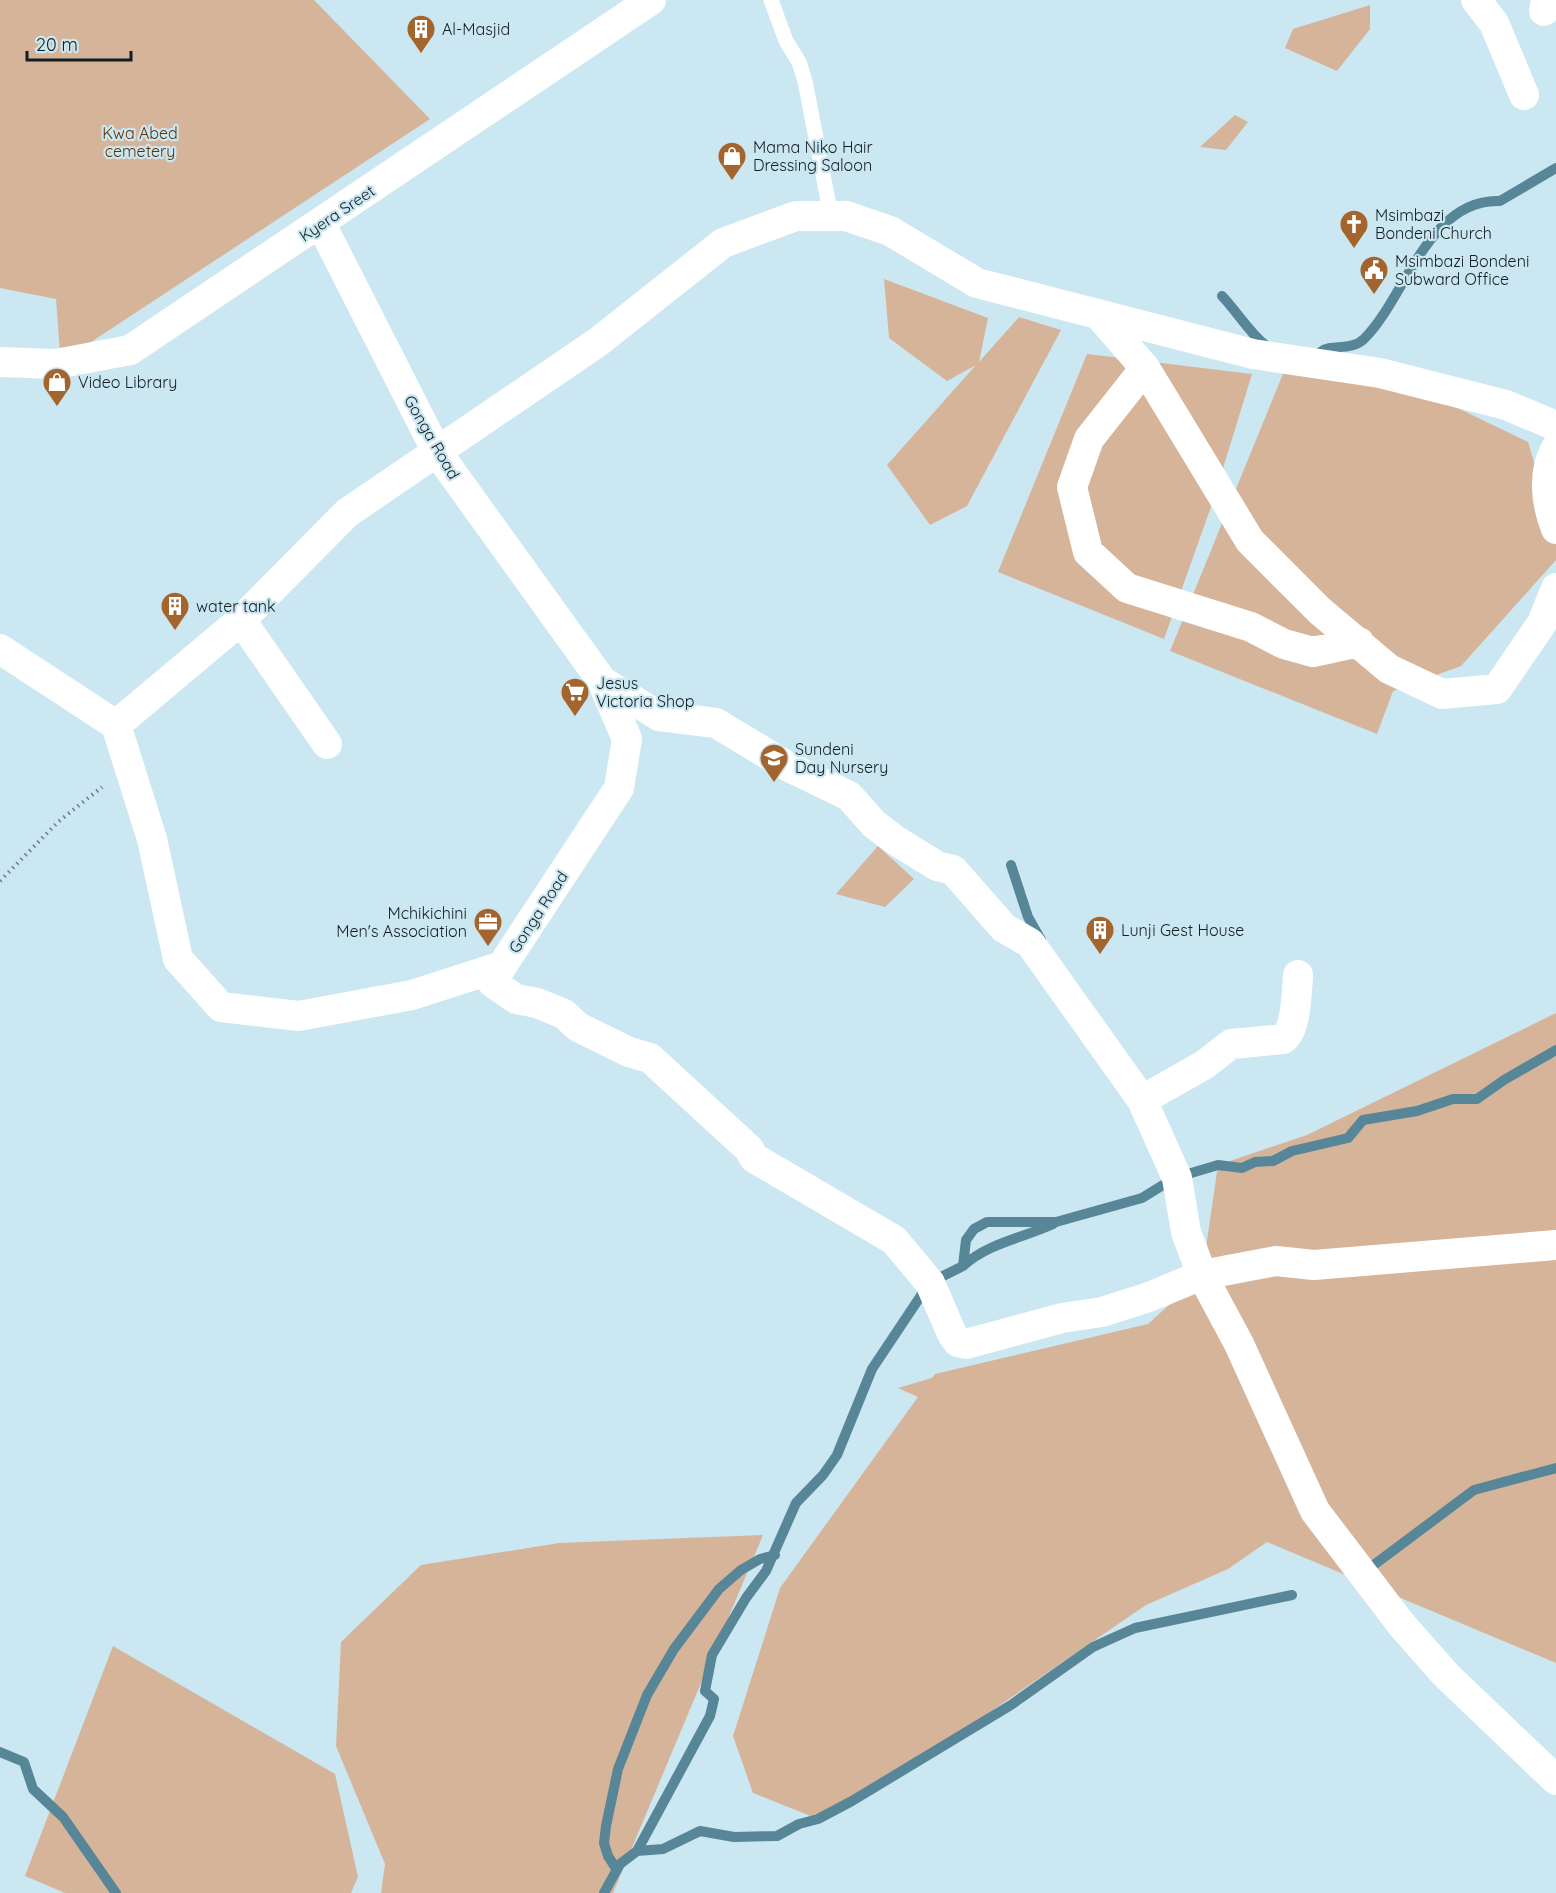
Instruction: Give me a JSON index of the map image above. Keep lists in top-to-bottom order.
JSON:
{
  "streets": {
    "street": ["Kyera Sreet", "Gonga Road"]
  },
  "crossings": [
    ["Kyera Sreet", "Gonga Road"]
  ],
  "parks": ["Kwa Abed cemetery"],
  "places": {
    "building": ["Al-Masjid", "water tank", "Lunji Gest House"],
    "shop": ["Mama Niko Hair Dressing Saloon", "Video Library"],
    "church": ["Msimbazi Bondeni Church"],
    "public building": ["Msimbazi Bondeni Subward Office"],
    "supermarket": ["Jesus Victoria Shop"],
    "school or university": ["Sundeni Day Nursery"],
    "office": ["Mchikichini Men's Association"]
  },
  "scale_bar": "20 m"
}
